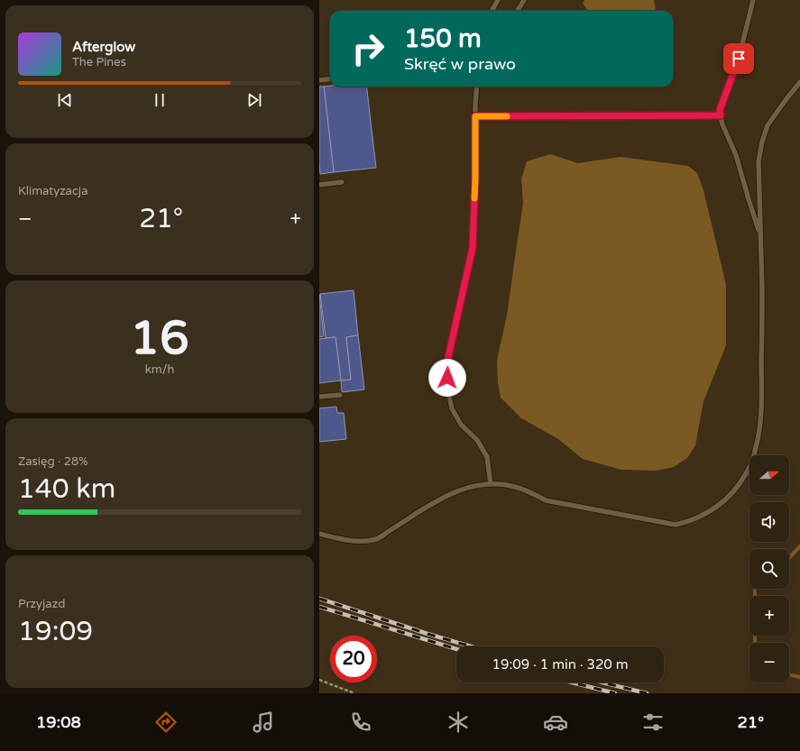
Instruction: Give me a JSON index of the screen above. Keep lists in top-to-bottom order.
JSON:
{
  "north": "right",
  "page": {
    "turn": ["150 m", "Skręć w prawo"],
    "song": ["Afterglow", "The Pines"],
    "tile": [
      "Klimatyzacja",
      ["16", "km/h"],
      ["Zasięg · 28%", "140 km"],
      ["Przyjazd", "19:09"]
    ],
    "heat": ["−", "21°", "+"],
    "map_buttons": ["+", "−"],
    "limit": "20",
    "trip": "19:09 · 1 min · 320 m",
    "tabs": ["19:08", "21°"]
  }
}
